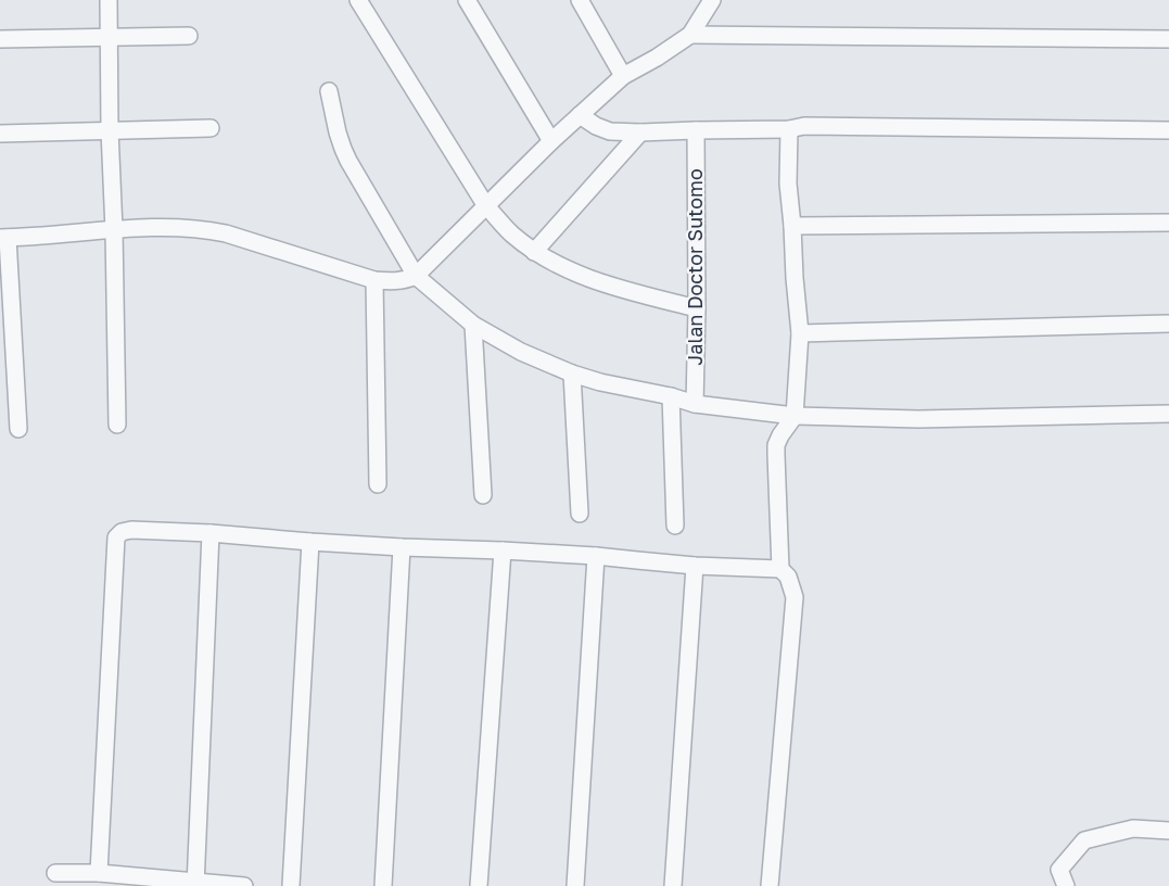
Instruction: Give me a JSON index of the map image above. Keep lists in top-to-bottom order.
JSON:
{
  "streets": {
    "street": ["Jalan Doctor Sutomo"]
  }
}
